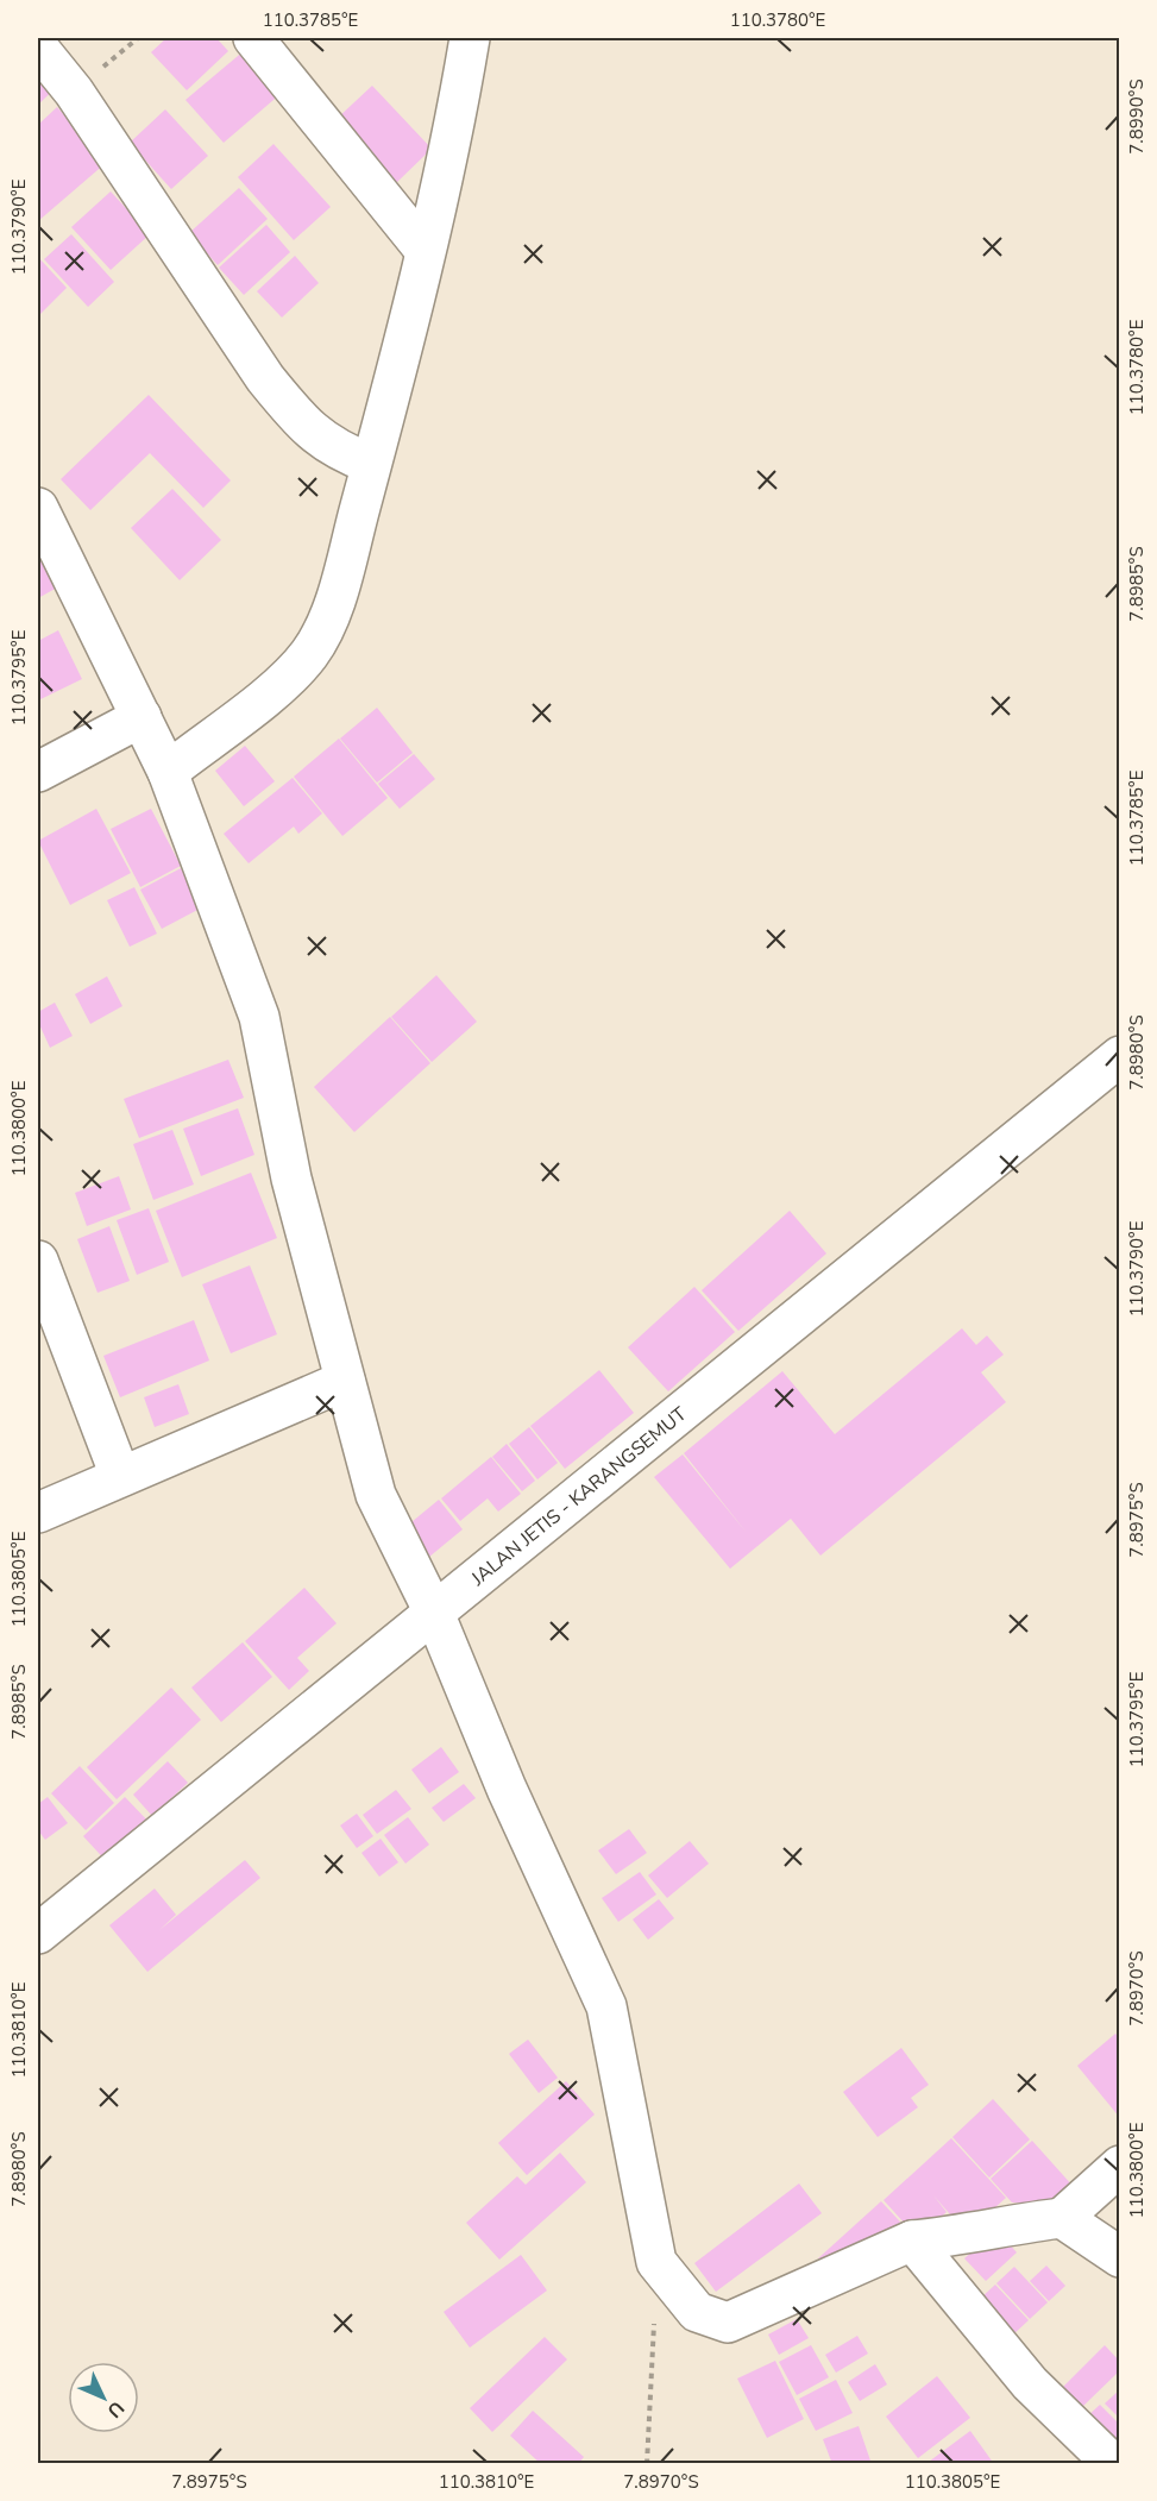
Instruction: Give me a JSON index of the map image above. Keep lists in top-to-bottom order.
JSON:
{
  "streets": {
    "street": ["JALAN JETIS - KARANGSEMUT"]
  },
  "north": "bottom right",
  "coordinates": [
    "110.3785°E",
    "110.3780°E",
    "7.8990°S",
    "110.3790°E",
    "7.8985°S",
    "110.3795°E",
    "7.8980°S",
    "110.3800°E",
    "7.8975°S",
    "110.3805°E",
    "7.8970°S",
    "110.3810°E"
  ]
}
